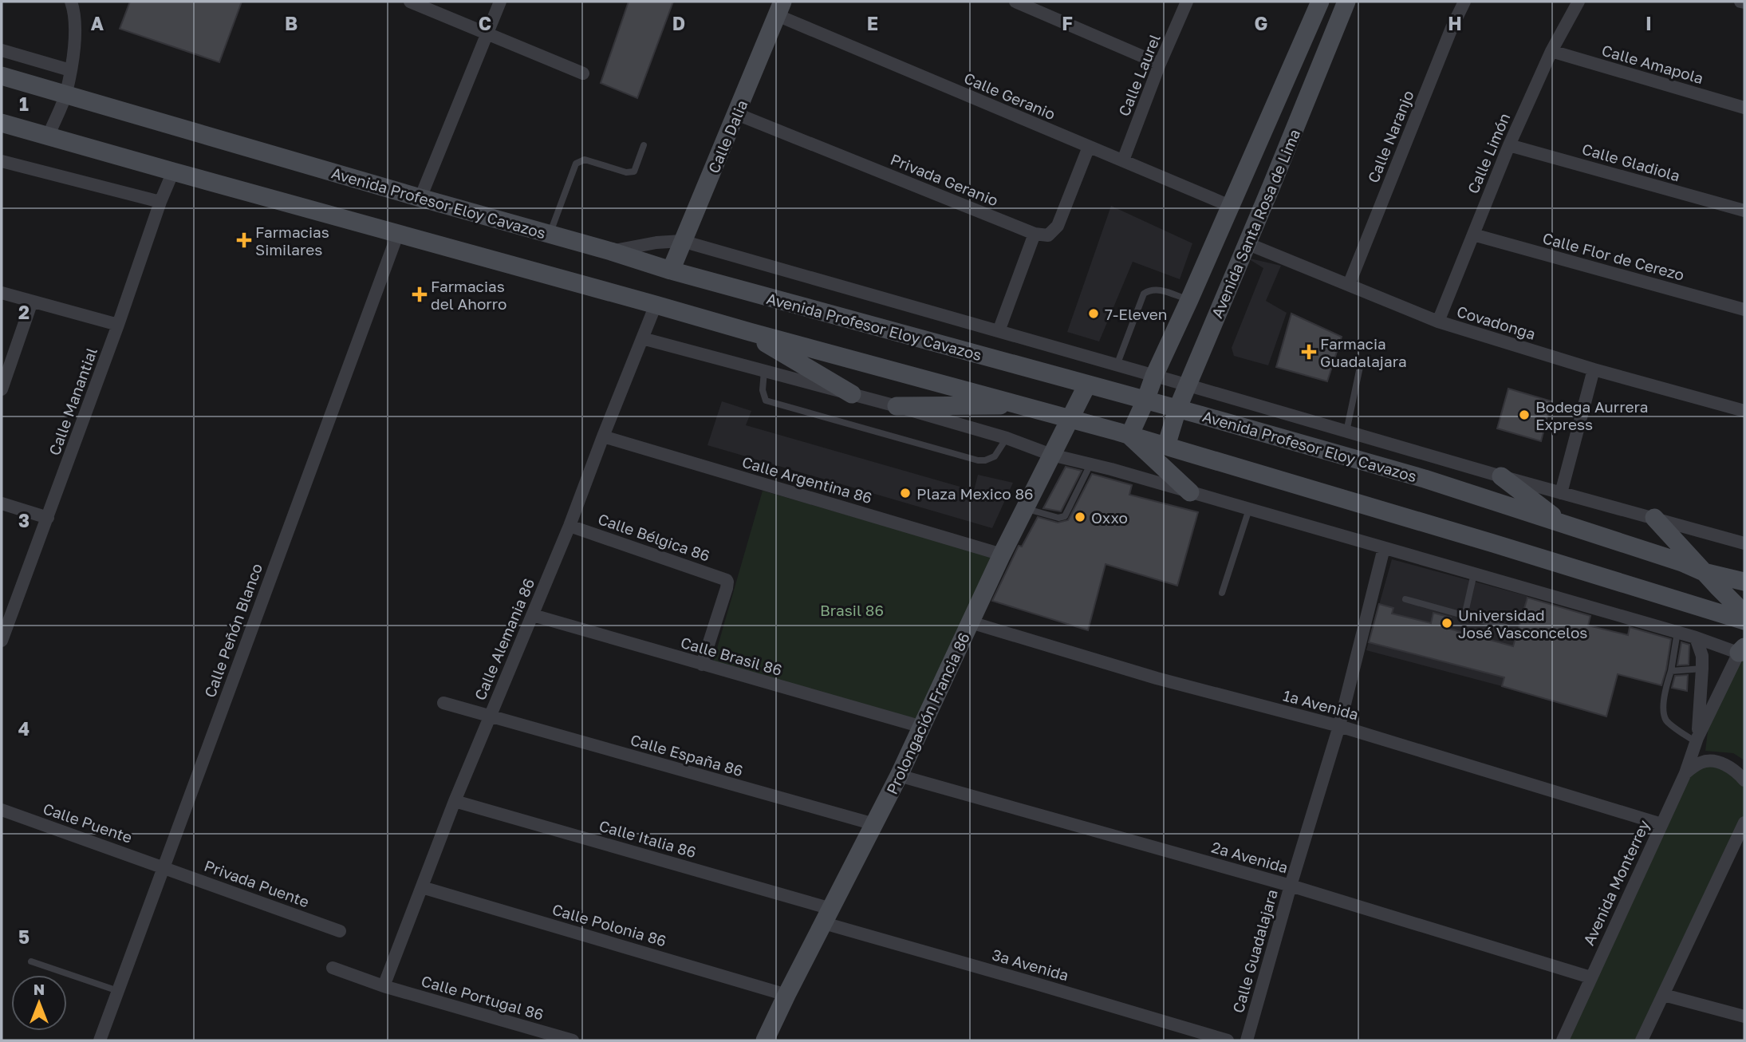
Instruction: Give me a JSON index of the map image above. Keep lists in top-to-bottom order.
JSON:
{
  "streets": {
    "main road": [
      "Calle Dalia",
      "Avenida Profesor Eloy Cavazos",
      "Avenida Santa Rosa de Lima",
      "Prolongación Francia 86"
    ],
    "street": [
      "Calle Amapola",
      "Calle Laurel",
      "Calle Geranio",
      "Calle Naranjo",
      "Calle Limón",
      "Calle Gladiola",
      "Privada Geranio",
      "Calle Flor de Cerezo",
      "Covadonga",
      "Calle Manantial",
      "Calle Argentina 86",
      "Calle Bélgica 86",
      "Calle Peñón Blanco",
      "Calle Alemania 86",
      "Calle Brasil 86",
      "1a Avenida",
      "Calle España 86",
      "Calle Puente",
      "Calle Italia 86",
      "2a Avenida",
      "Avenida Monterrey",
      "Privada Puente",
      "Calle Polonia 86",
      "Calle Guadalajara",
      "3a Avenida",
      "Calle Portugal 86"
    ]
  },
  "crossings": [
    ["Calle Amapola", "Calle Limón"],
    ["Calle Laurel", "Calle Geranio"],
    ["Calle Geranio", "Calle Dalia"],
    ["Calle Geranio", "Avenida Santa Rosa de Lima"],
    ["Calle Dalia", "Privada Geranio"],
    ["Calle Dalia", "Avenida Profesor Eloy Cavazos"],
    ["Calle Naranjo", "Covadonga"],
    ["Calle Limón", "Calle Gladiola"],
    ["Calle Limón", "Calle Flor de Cerezo"],
    ["Calle Limón", "Covadonga"],
    ["Avenida Profesor Eloy Cavazos", "Avenida Santa Rosa de Lima"],
    ["Avenida Profesor Eloy Cavazos", "Prolongación Francia 86"],
    ["Avenida Santa Rosa de Lima", "Covadonga"],
    ["Calle Argentina 86", "Calle Alemania 86"],
    ["Calle Argentina 86", "Prolongación Francia 86"],
    ["Calle Bélgica 86", "Calle Alemania 86"],
    ["Calle Bélgica 86", "Calle Brasil 86"],
    ["Calle Peñón Blanco", "Calle Puente"],
    ["Calle Peñón Blanco", "Privada Puente"],
    ["Calle Alemania 86", "Calle Brasil 86"],
    ["Calle Alemania 86", "Calle España 86"],
    ["Calle Alemania 86", "Calle Italia 86"],
    ["Calle Alemania 86", "Calle Polonia 86"],
    ["Calle Alemania 86", "Calle Portugal 86"],
    ["Calle Brasil 86", "Prolongación Francia 86"],
    ["1a Avenida", "Prolongación Francia 86"],
    ["1a Avenida", "Avenida Monterrey"],
    ["1a Avenida", "Calle Guadalajara"],
    ["Prolongación Francia 86", "Calle España 86"],
    ["Prolongación Francia 86", "Calle Italia 86"],
    ["Prolongación Francia 86", "2a Avenida"],
    ["Prolongación Francia 86", "Calle Polonia 86"],
    ["Prolongación Francia 86", "3a Avenida"],
    ["Calle Puente", "Privada Puente"],
    ["Calle Italia 86", "3a Avenida"],
    ["2a Avenida", "Avenida Monterrey"],
    ["2a Avenida", "Calle Guadalajara"]
  ],
  "parks": ["Brasil 86"],
  "places": {
    "health": ["Farmacias Similares", "Farmacias del Ahorro", "Farmacia Guadalajara"],
    "other": [
      "7-Eleven",
      "Bodega Aurrera Express",
      "Plaza Mexico 86",
      "Oxxo",
      "Universidad José Vasconcelos"
    ]
  },
  "north": "top",
  "grid": {
    "columns": [
      "A",
      "B",
      "C",
      "D",
      "E",
      "F",
      "G",
      "H",
      "I"
    ],
    "rows": [
      "1",
      "2",
      "3",
      "4",
      "5"
    ]
  }
}
